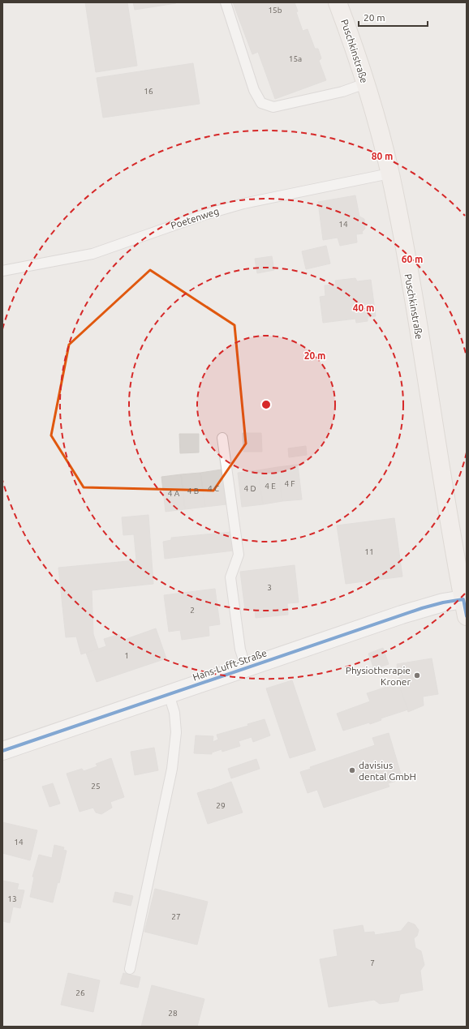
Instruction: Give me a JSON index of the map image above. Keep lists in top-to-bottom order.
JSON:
{
  "streets": {
    "main road": ["Puschkinstraße"],
    "street": ["Hans-Lufft-Straße"],
    "lane": ["Poetenweg"]
  },
  "crossings": [
    ["Puschkinstraße", "Poetenweg"],
    ["Puschkinstraße", "Hans-Lufft-Straße"]
  ],
  "places": ["Physiotherapie Kroner", "davisius dental GmbH"],
  "house_numbers": [
    "15b",
    "15a",
    "16",
    "14",
    "4 F",
    "4 E",
    "4 C",
    "4 D",
    "4 B",
    "4 A",
    "11",
    "3",
    "2",
    "1",
    "25",
    "29",
    "14",
    "13",
    "27",
    "7",
    "26",
    "28"
  ],
  "scale_bar": "20 m",
  "rings": [
    "80 m",
    "60 m",
    "40 m",
    "20 m"
  ]
}
